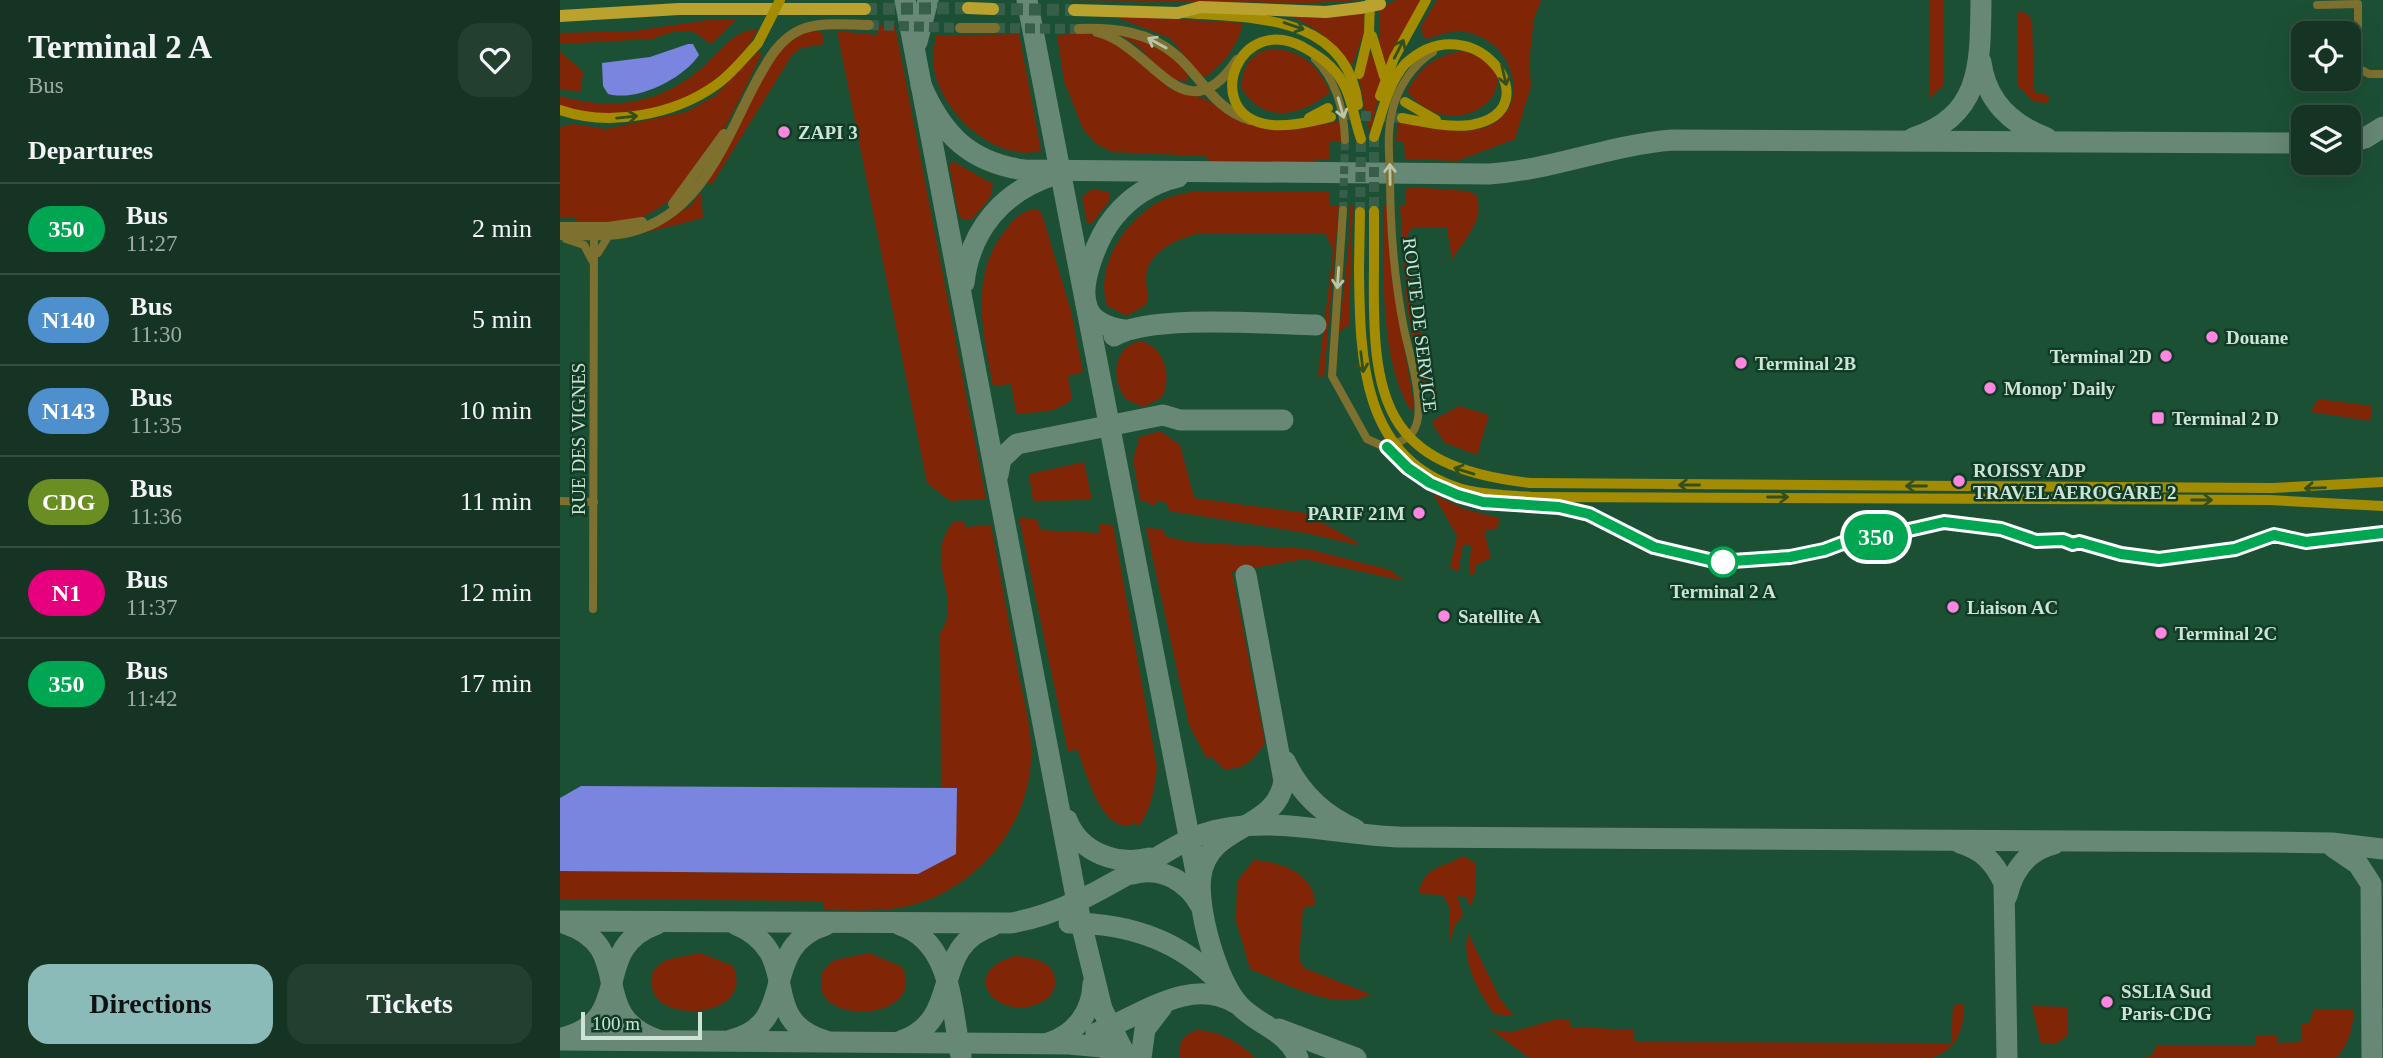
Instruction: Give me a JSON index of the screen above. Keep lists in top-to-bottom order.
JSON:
{
  "streets": {
    "street": ["ROUTE DE SERVICE", "RUE DES VIGNES"]
  },
  "places": {
    "other": [
      "ZAPI 3",
      "Douane",
      "Terminal 2D",
      "Terminal 2B",
      "Monop' Daily",
      "ROISSY ADP TRAVEL AEROGARE 2",
      "PARIF 21M",
      "Terminal 2 A",
      "Liaison AC",
      "Satellite A",
      "Terminal 2C",
      "SSLIA Sud Paris-CDG"
    ],
    "transit": ["Terminal 2 D"]
  },
  "lines": ["bus line 350"],
  "scale_bar": "100 m",
  "page": {
    "heading": [
      ["Terminal 2 A", "Bus"],
      "Departures"
    ],
    "on_map": "350",
    "list": [
      {
        "mark": "350",
        "name": "Bus",
        "note": "11:27",
        "value": "2 min"
      },
      {
        "mark": "N140",
        "name": "Bus",
        "note": "11:30",
        "value": "5 min"
      },
      {
        "mark": "N143",
        "name": "Bus",
        "note": "11:35",
        "value": "10 min"
      },
      {
        "mark": "CDG",
        "name": "Bus",
        "note": "11:36",
        "value": "11 min"
      },
      {
        "mark": "N1",
        "name": "Bus",
        "note": "11:37",
        "value": "12 min"
      },
      {
        "mark": "350",
        "name": "Bus",
        "note": "11:42",
        "value": "17 min"
      }
    ],
    "buttons": ["Directions", "Tickets"],
    "scale": "100 m"
  }
}
